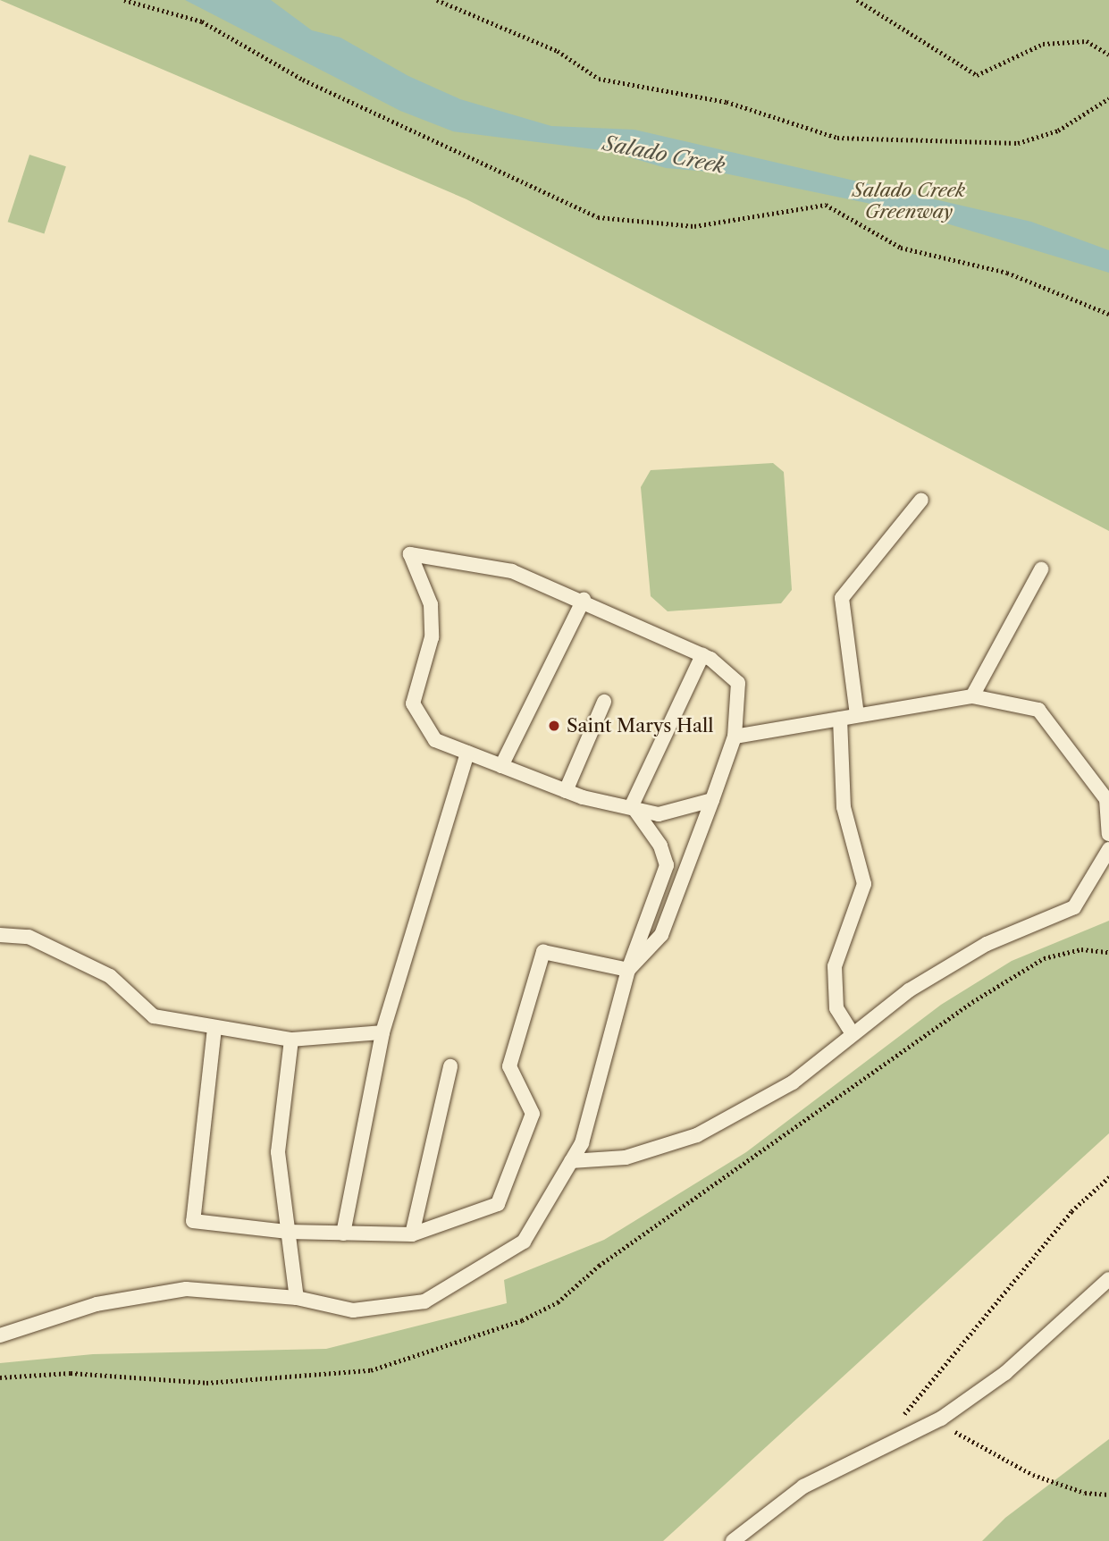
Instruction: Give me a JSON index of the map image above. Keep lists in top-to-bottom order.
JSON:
{
  "water": ["Salado Creek"],
  "parks": ["Salado Creek Greenway"],
  "places": ["Saint Marys Hall"]
}
